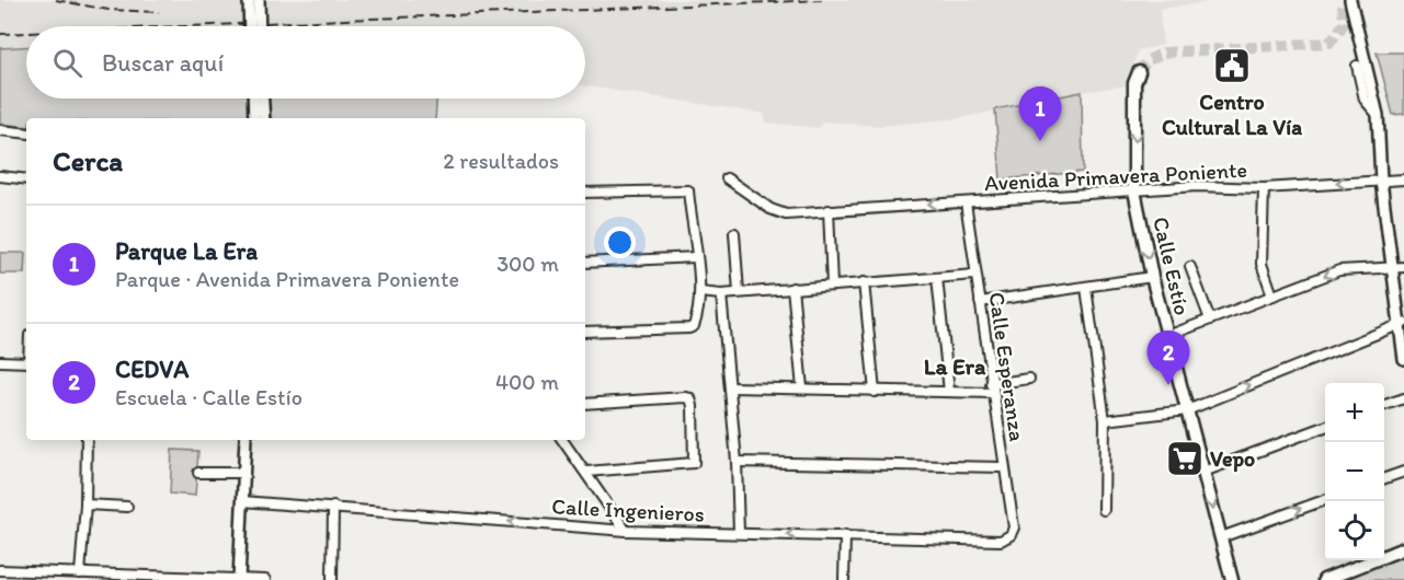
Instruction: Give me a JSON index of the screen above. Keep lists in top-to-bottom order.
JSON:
{
  "streets": {
    "main road": ["Calle Estío"],
    "street": ["Avenida Primavera Poniente", "Calle Esperanza", "Calle Ingenieros"]
  },
  "crossings": [
    ["Avenida Primavera Poniente", "Calle Estío"],
    ["Avenida Primavera Poniente", "Calle Esperanza"],
    ["Calle Esperanza", "Calle Ingenieros"]
  ],
  "one_way": ["Avenida Primavera Poniente", "Calle Estío", "Calle Ingenieros"],
  "districts": ["La Era"],
  "places": {
    "public building": ["Centro Cultural La Vía"],
    "supermarket": ["Vepo"]
  },
  "page": {
    "search": "Buscar aquí",
    "pins": ["1", "2"],
    "heading": ["Cerca", "2 resultados"],
    "list": [
      {
        "mark": "1",
        "name": "Parque La Era",
        "note": "Parque · Avenida Primavera Poniente",
        "value": "300 m"
      },
      {
        "mark": "2",
        "name": "CEDVA",
        "note": "Escuela · Calle Estío",
        "value": "400 m"
      }
    ],
    "map_buttons": ["+", "−"]
  }
}
